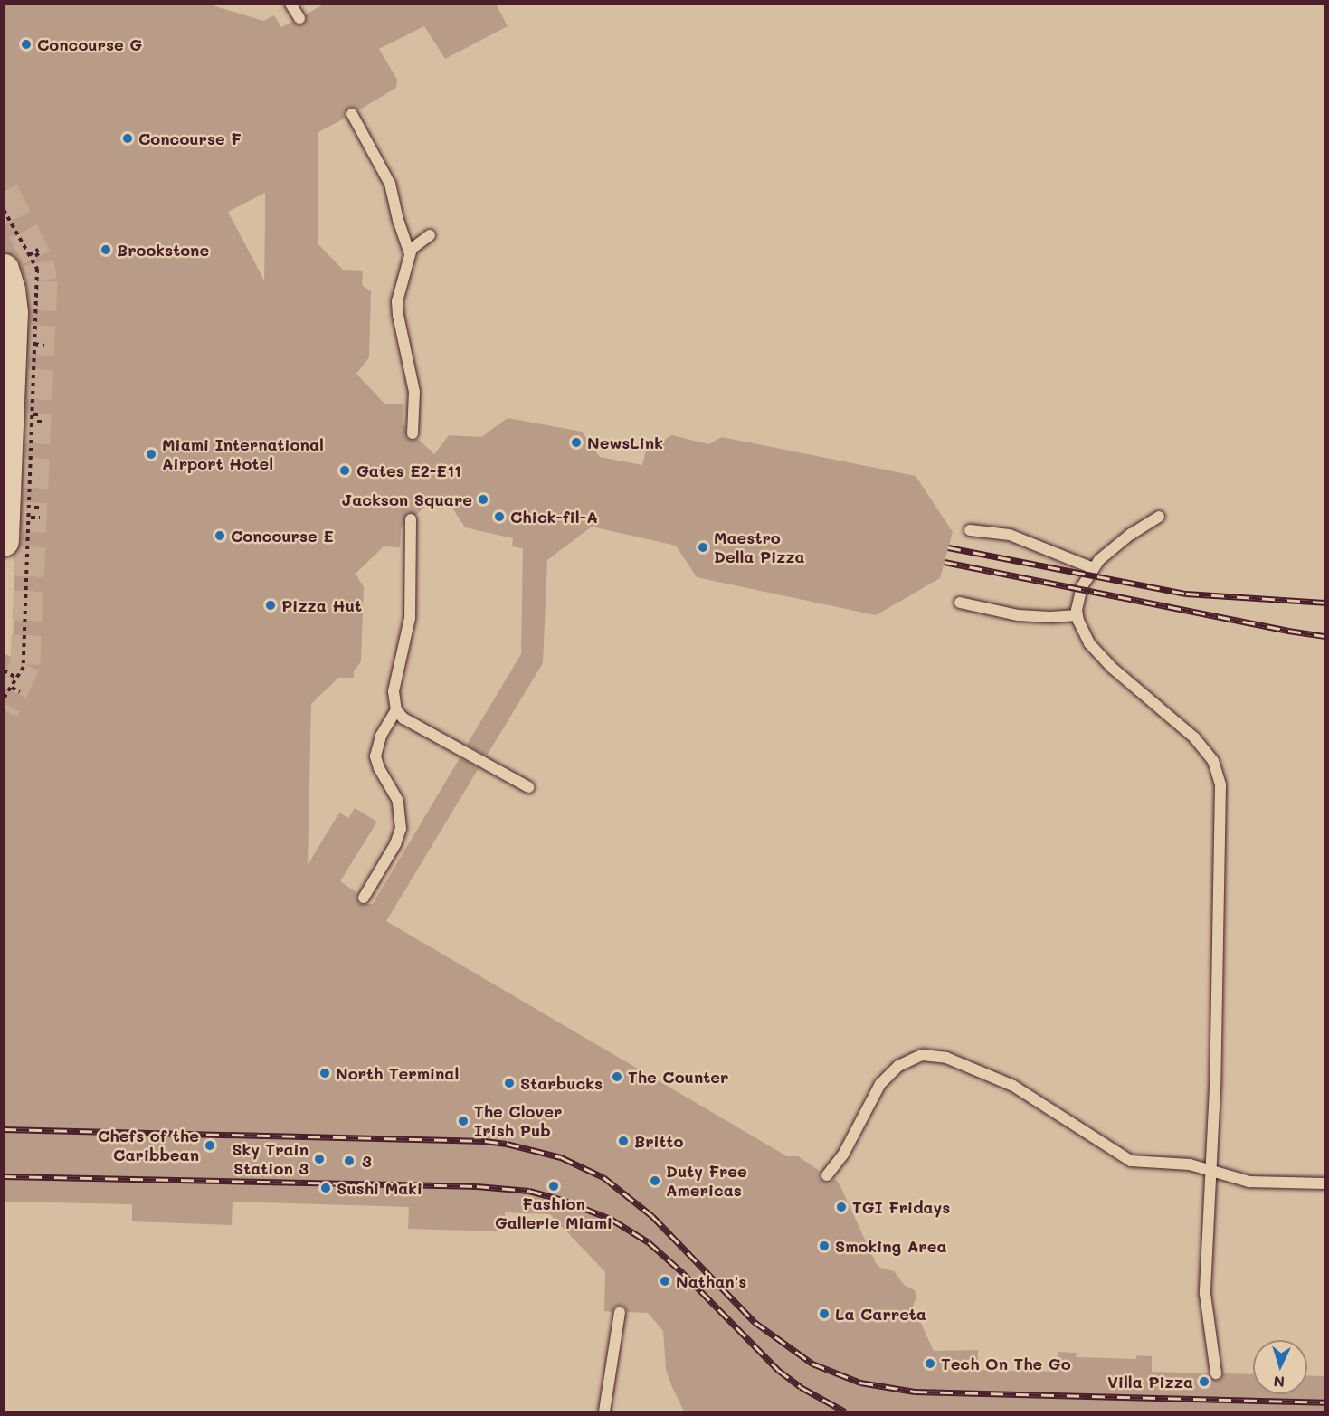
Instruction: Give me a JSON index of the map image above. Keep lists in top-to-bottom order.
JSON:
{
  "places": [
    "Concourse G",
    "Concourse F",
    "Brookstone",
    "NewsLink",
    "Miami International Airport Hotel",
    "Gates E2-E11",
    "Jackson Square",
    "Chick-fil-A",
    "Concourse E",
    "Maestro Della Pizza",
    "Pizza Hut",
    "North Terminal",
    "The Counter",
    "Starbucks",
    "The Clover Irish Pub",
    "Britto",
    "Chefs of the Caribbean",
    "Sky Train Station 3",
    "3",
    "Duty Free Americas",
    "Fashion Gallerie Miami",
    "Sushi Maki",
    "TGI Fridays",
    "Smoking Area",
    "Nathan's",
    "La Carreta",
    "Tech On The Go",
    "Villa Pizza"
  ],
  "north": "bottom"
}
